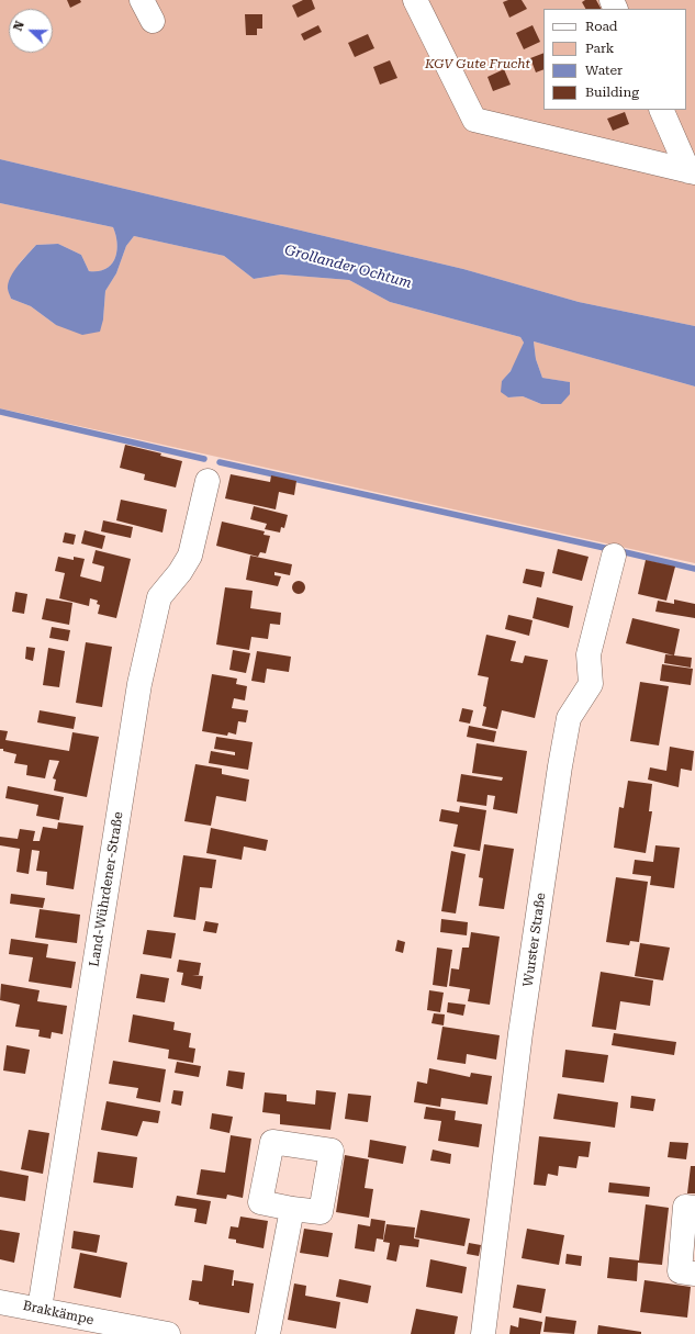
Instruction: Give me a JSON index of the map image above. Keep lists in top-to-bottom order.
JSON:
{
  "streets": {
    "street": ["Land-Wührdener-Straße", "Wurster Straße", "Brakkämpe"]
  },
  "crossings": [
    ["Land-Wührdener-Straße", "Brakkämpe"]
  ],
  "water": ["Grollander Ochtum"],
  "parks": ["KGV Gute Frucht"],
  "legend": [
    "Road",
    "Park",
    "Water",
    "Building"
  ],
  "north": "left"
}
